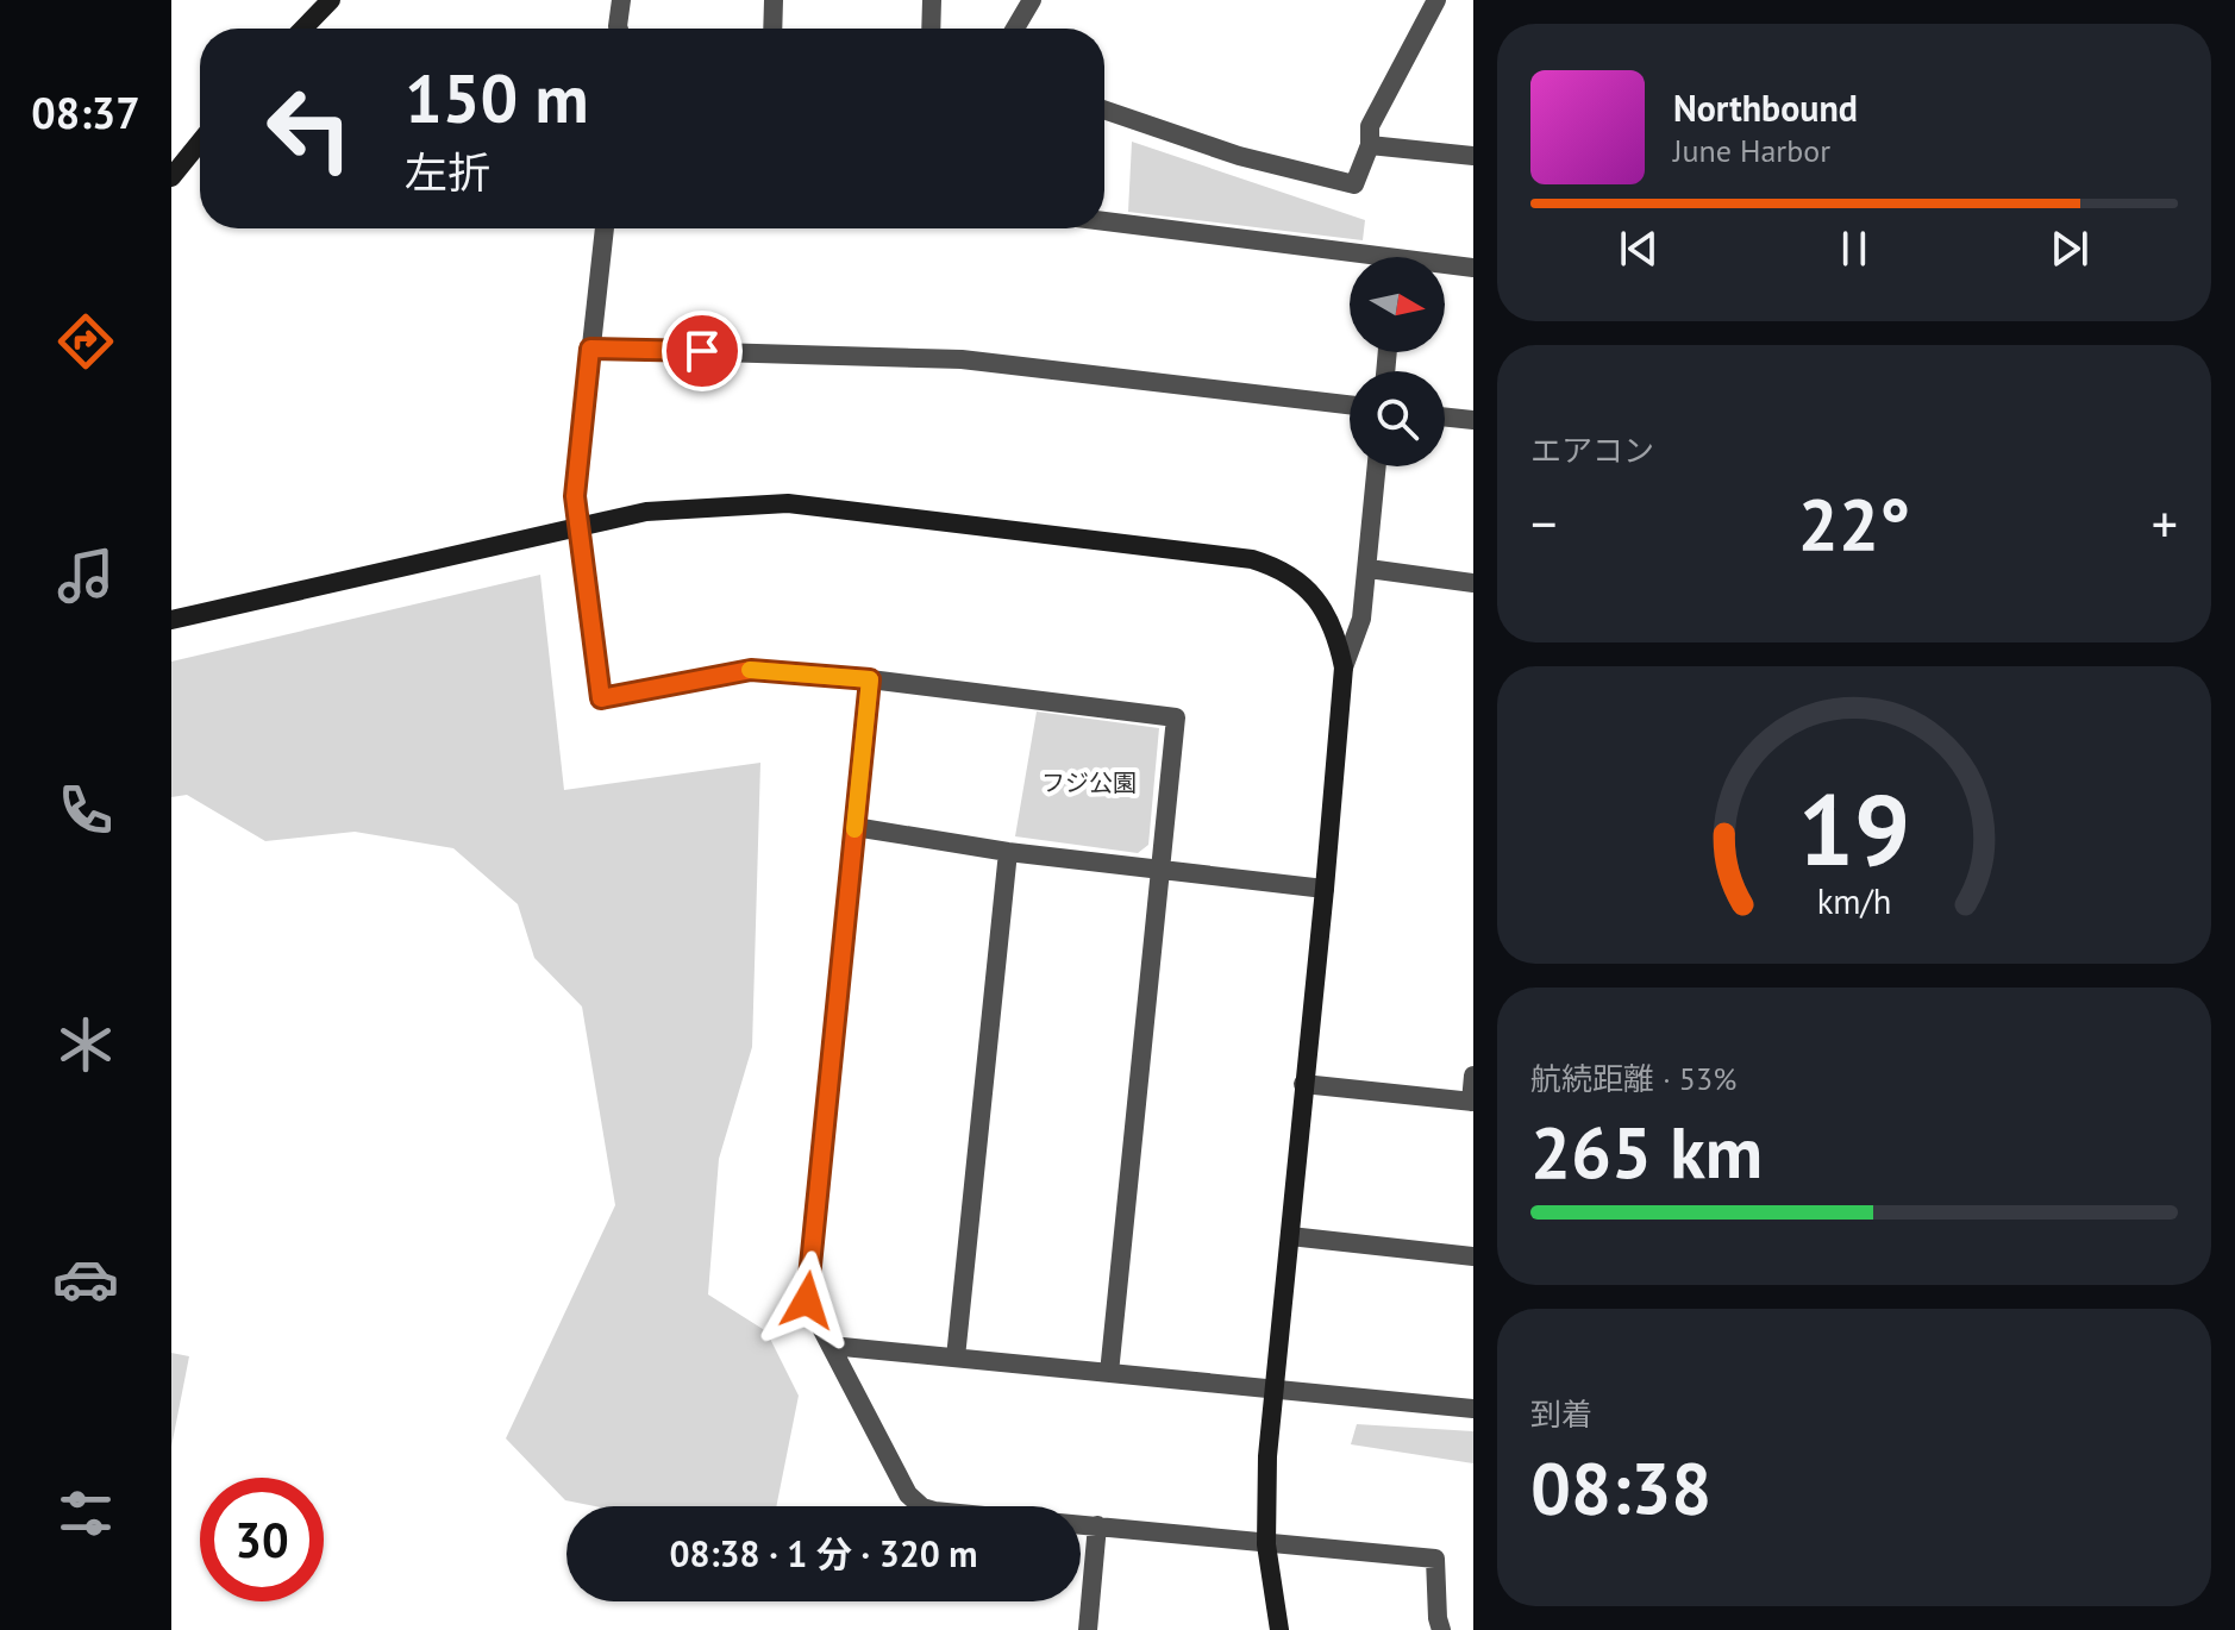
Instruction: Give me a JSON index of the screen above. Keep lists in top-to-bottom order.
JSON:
{
  "parks": ["フジ公園"],
  "north": "right",
  "page": {
    "tabs": "08:37",
    "turn": ["150 m", "左折"],
    "song": ["Northbound", "June Harbor"],
    "tile": [
      "エアコン",
      ["航続距離 · 53%", "265 km"],
      ["到着", "08:38"]
    ],
    "heat": ["−", "22°", "+"],
    "limit": "30",
    "trip": "08:38 · 1 分 · 320 m",
    "gauge": ["19", "km/h"]
  }
}
